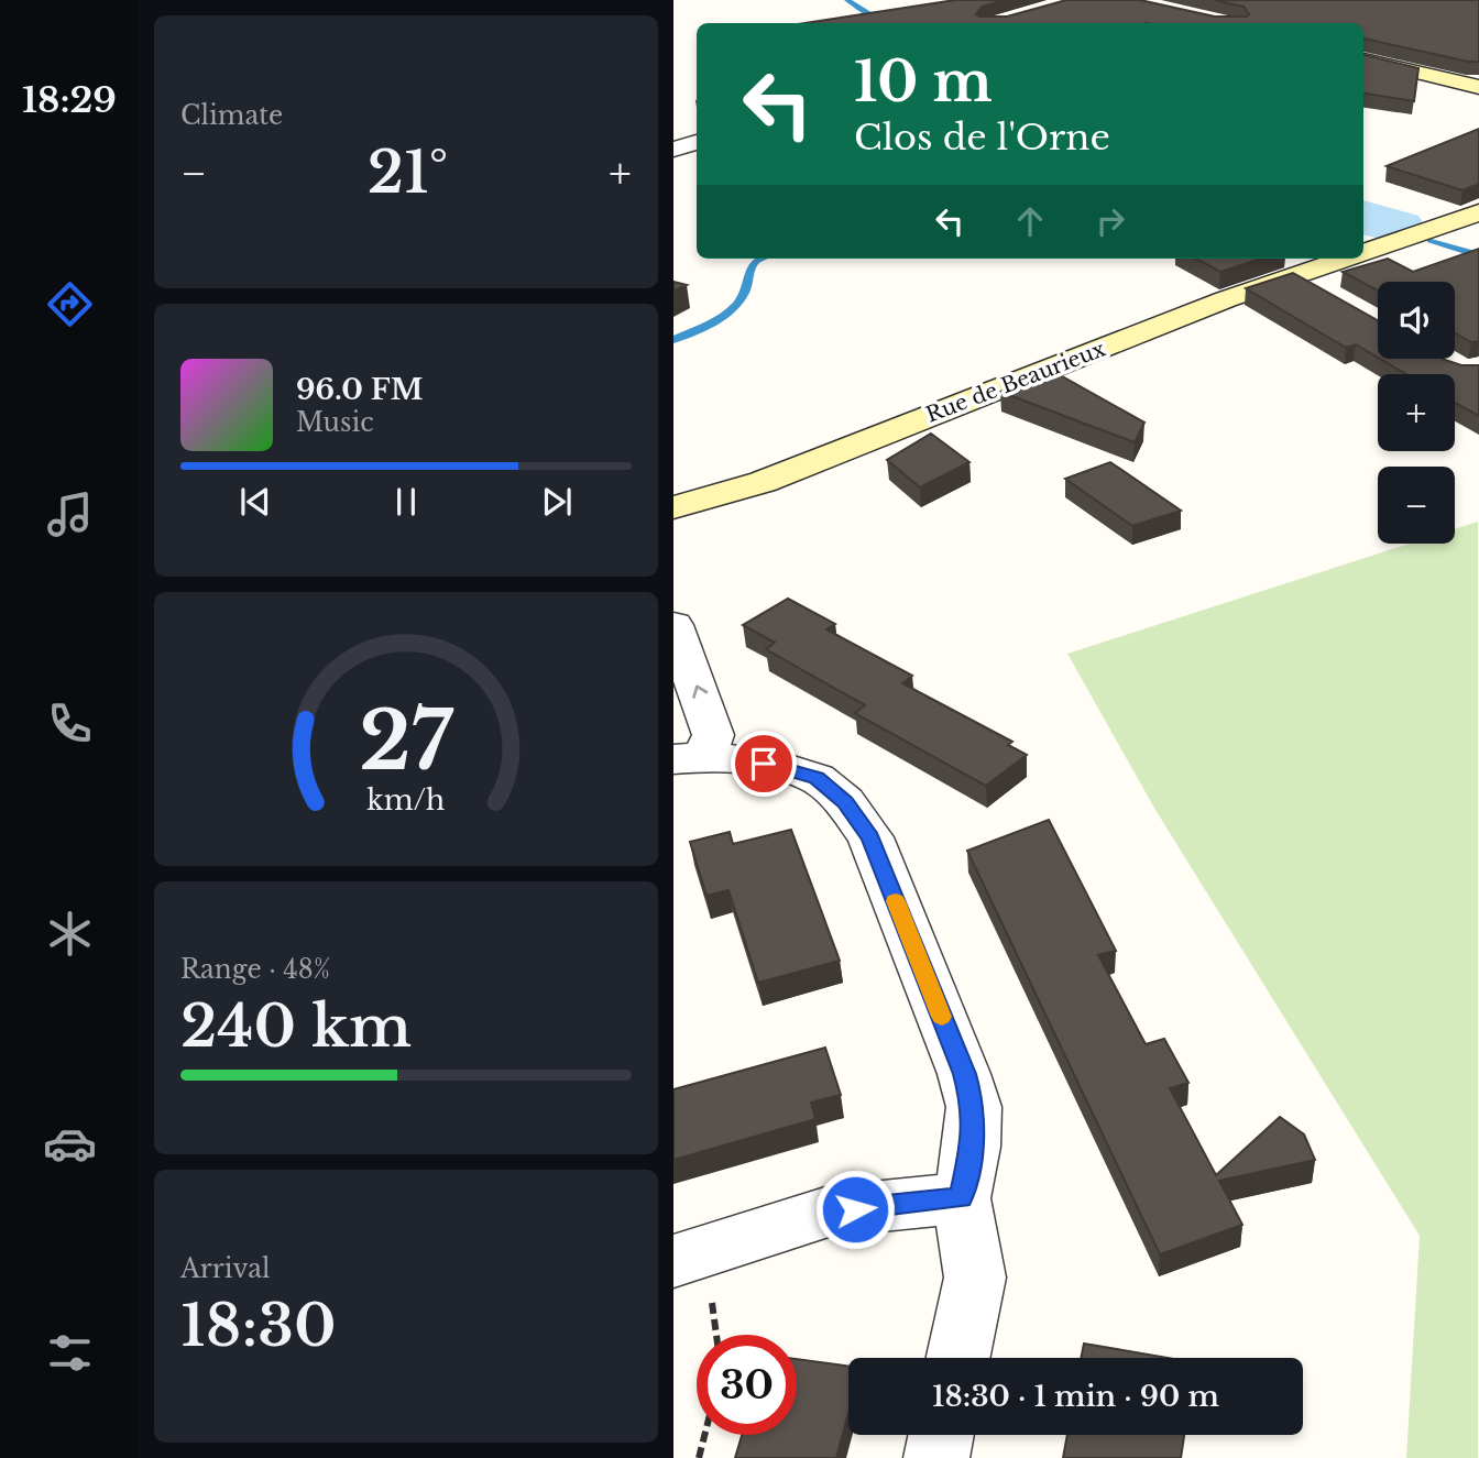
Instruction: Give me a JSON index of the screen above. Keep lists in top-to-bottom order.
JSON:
{
  "streets": {
    "street": ["Rue de Beaurieux"]
  },
  "page": {
    "tabs": "18:29",
    "tile": [
      "Climate",
      ["Range · 48%", "240 km"],
      ["Arrival", "18:30"]
    ],
    "turn": ["10 m", "Clos de l'Orne"],
    "heat": ["−", "21°", "+"],
    "map_buttons": ["+", "−"],
    "song": ["96.0 FM", "Music"],
    "limit": "30",
    "trip": "18:30 · 1 min · 90 m",
    "gauge": ["27", "km/h"]
  }
}
